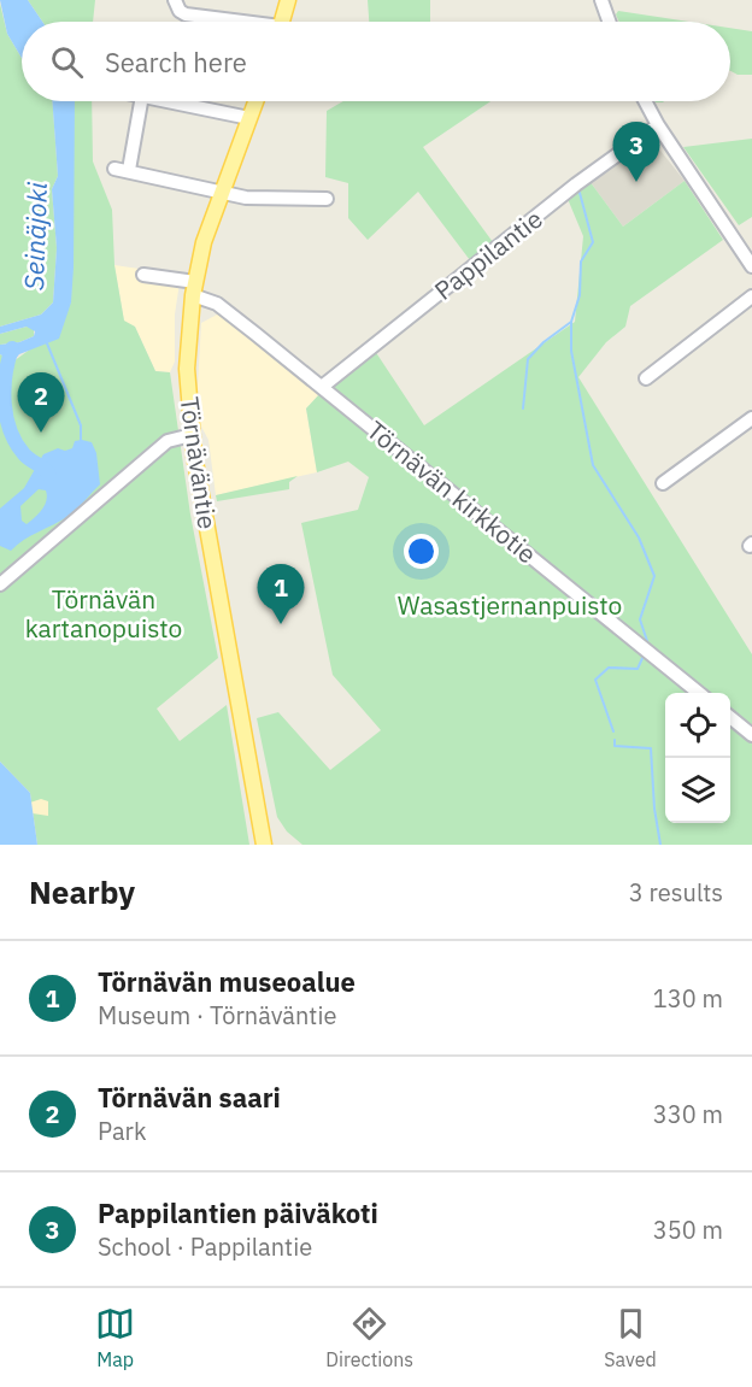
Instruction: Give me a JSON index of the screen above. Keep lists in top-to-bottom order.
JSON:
{
  "streets": {
    "main road": ["Törnäväntie"],
    "street": ["Pappilantie", "Törnävän kirkkotie"]
  },
  "crossings": [
    ["Pappilantie", "Törnävän kirkkotie"],
    ["Törnäväntie", "Törnävän kirkkotie"]
  ],
  "water": ["Seinäjoki"],
  "parks": ["Törnävän kartanopuisto", "Wasastjernanpuisto"],
  "page": {
    "search": "Search here",
    "pins": ["3", "2", "1"],
    "heading": ["Nearby", "3 results"],
    "list": [
      {
        "mark": "1",
        "name": "Törnävän museoalue",
        "note": "Museum · Törnäväntie",
        "value": "130 m"
      },
      {
        "mark": "2",
        "name": "Törnävän saari",
        "note": "Park",
        "value": "330 m"
      },
      {
        "mark": "3",
        "name": "Pappilantien päiväkoti",
        "note": "School · Pappilantie",
        "value": "350 m"
      }
    ],
    "nav": ["Map", "Directions", "Saved"]
  }
}
